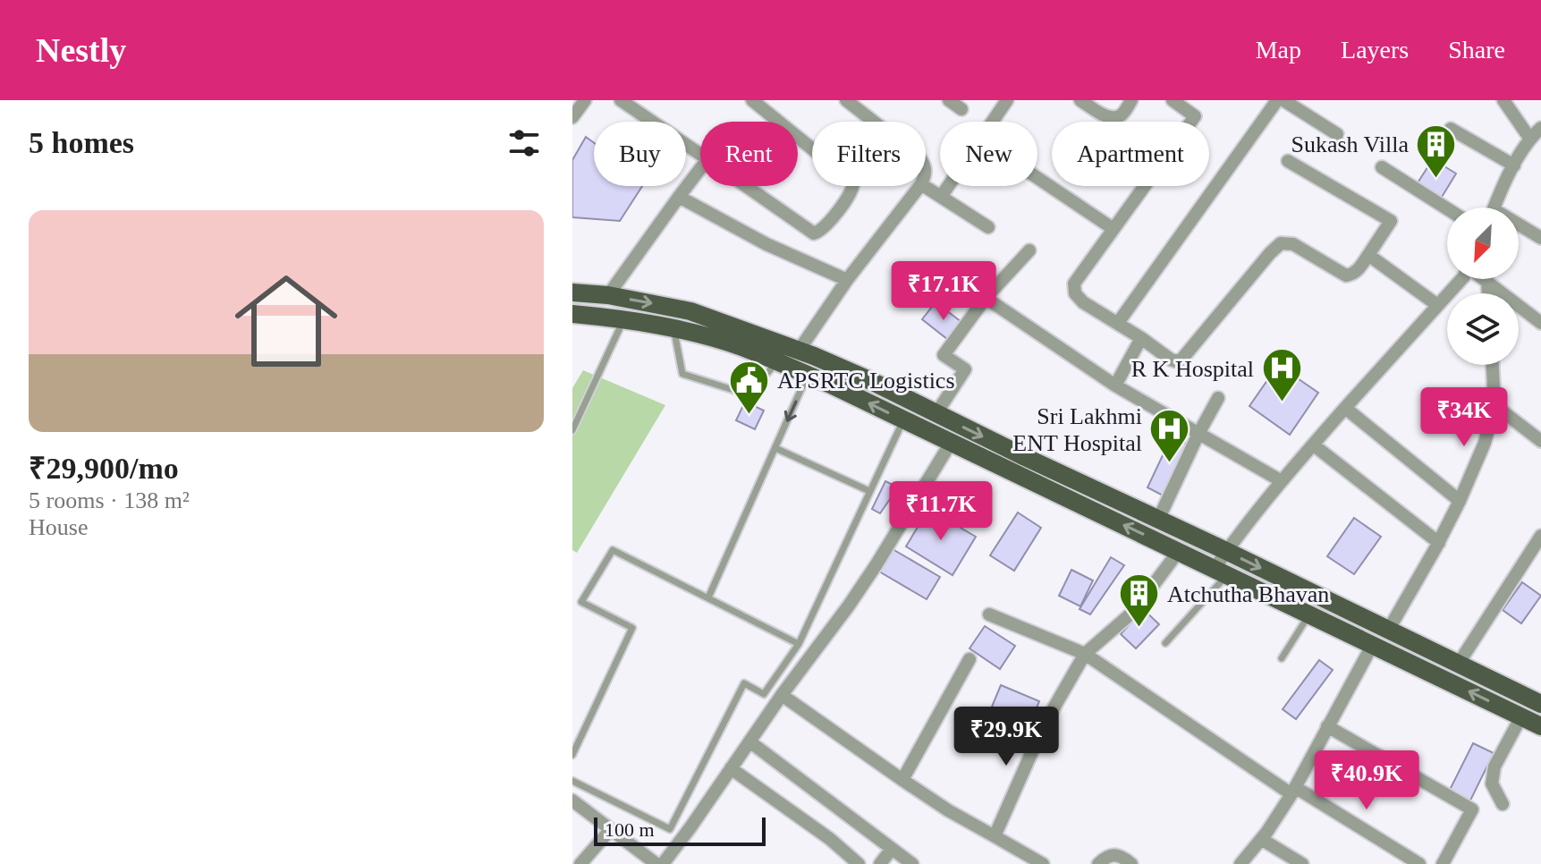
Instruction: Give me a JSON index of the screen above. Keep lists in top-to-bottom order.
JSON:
{
  "places": {
    "building": ["Sukash Villa", "Atchutha Bhavan"],
    "hospital": ["R K Hospital", "Sri Lakhmi ENT Hospital"],
    "public building": ["APSRTC Logistics"]
  },
  "scale_bar": "100 m",
  "north": "bottom left",
  "page": {
    "header": "Nestly",
    "nav": ["Map", "Layers", "Share"],
    "heading": "5 homes",
    "chip": [
      "Buy",
      "Rent",
      "Filters",
      "New",
      "Apartment"
    ],
    "list": [
      {
        "name": "₹29,900/mo",
        "note": "5 rooms · 138 m² · House"
      }
    ],
    "price": [
      "₹17.1K",
      "₹34K",
      "₹11.7K",
      "₹29.9K",
      "₹40.9K"
    ],
    "scale": "100 m"
  }
}
